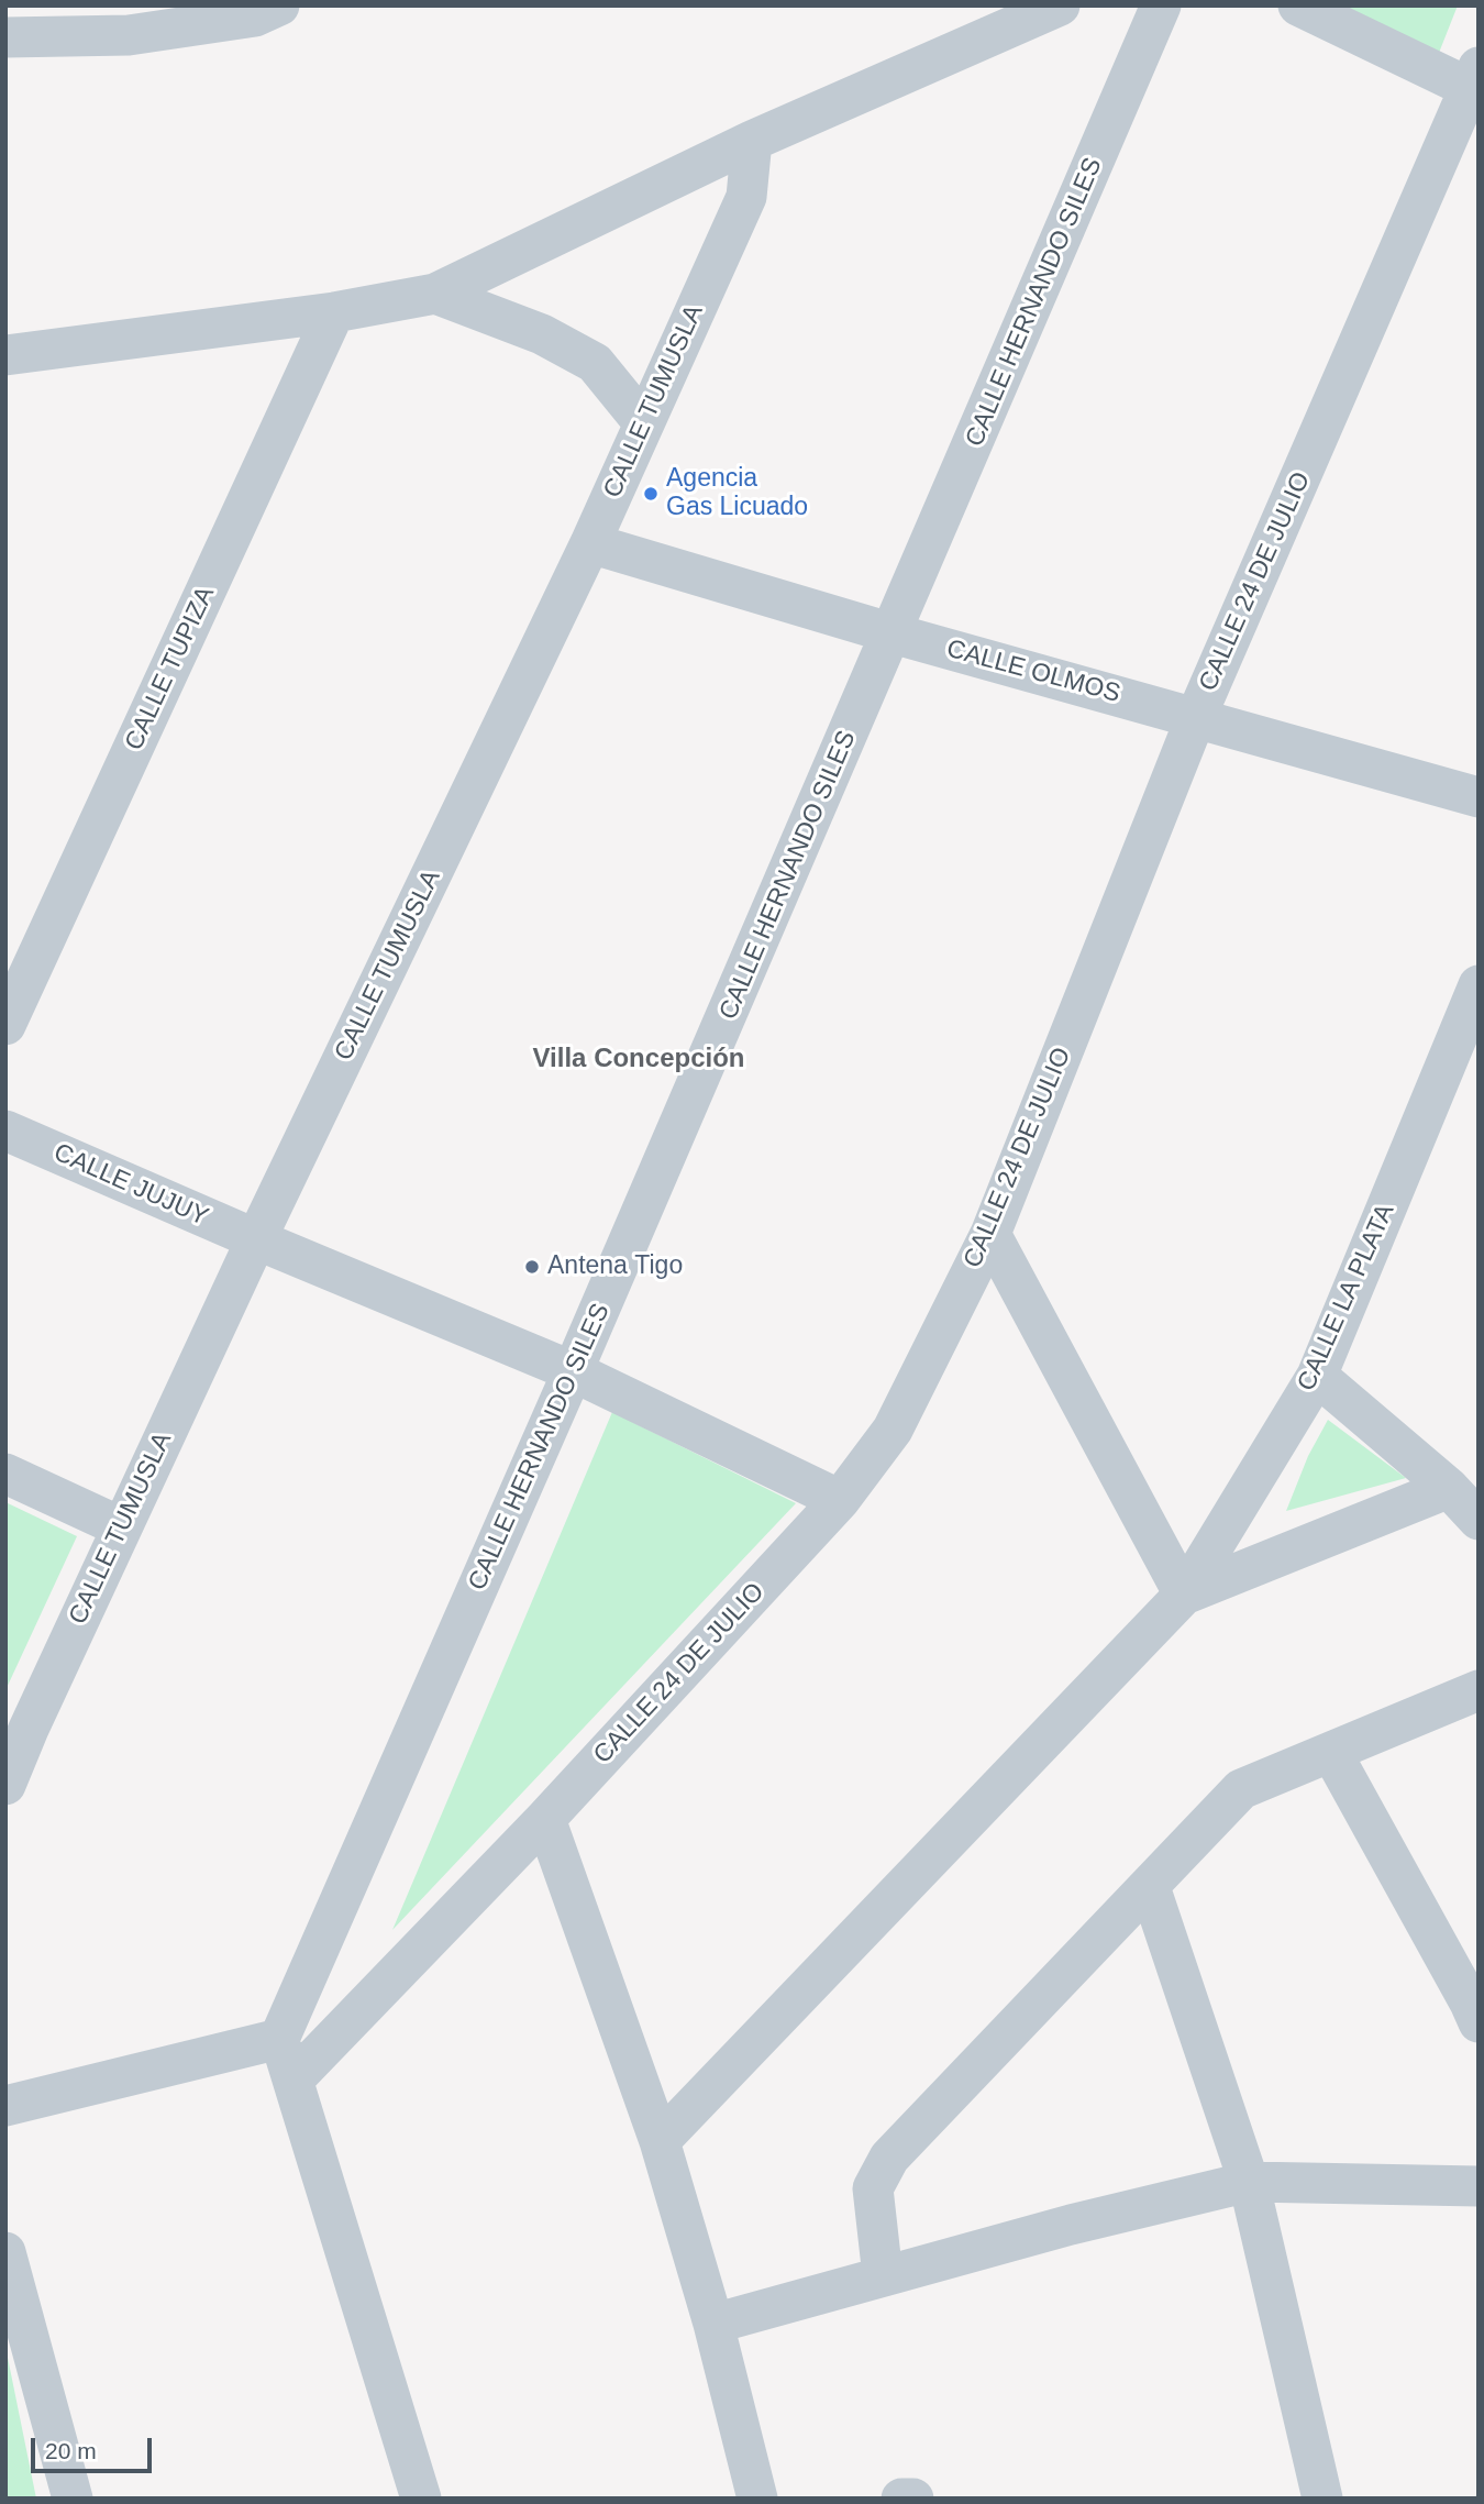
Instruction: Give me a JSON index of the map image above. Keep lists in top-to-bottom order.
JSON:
{
  "streets": {
    "street": [
      "CALLE HERNANDO SILES",
      "CALLE TUMUSLA",
      "CALLE 24 DE JULIO",
      "CALLE TUPIZA",
      "CALLE OLMOS",
      "CALLE JUJUY",
      "CALLE LA PLATA"
    ]
  },
  "crossings": [
    ["CALLE HERNANDO SILES", "CALLE OLMOS"],
    ["CALLE HERNANDO SILES", "CALLE JUJUY"],
    ["CALLE TUMUSLA", "CALLE OLMOS"],
    ["CALLE TUMUSLA", "CALLE JUJUY"],
    ["CALLE 24 DE JULIO", "CALLE OLMOS"],
    ["CALLE 24 DE JULIO", "CALLE JUJUY"]
  ],
  "districts": ["Villa Concepción"],
  "places": ["Agencia Gas Licuado", "Antena Tigo"],
  "scale_bar": "20 m"
}
